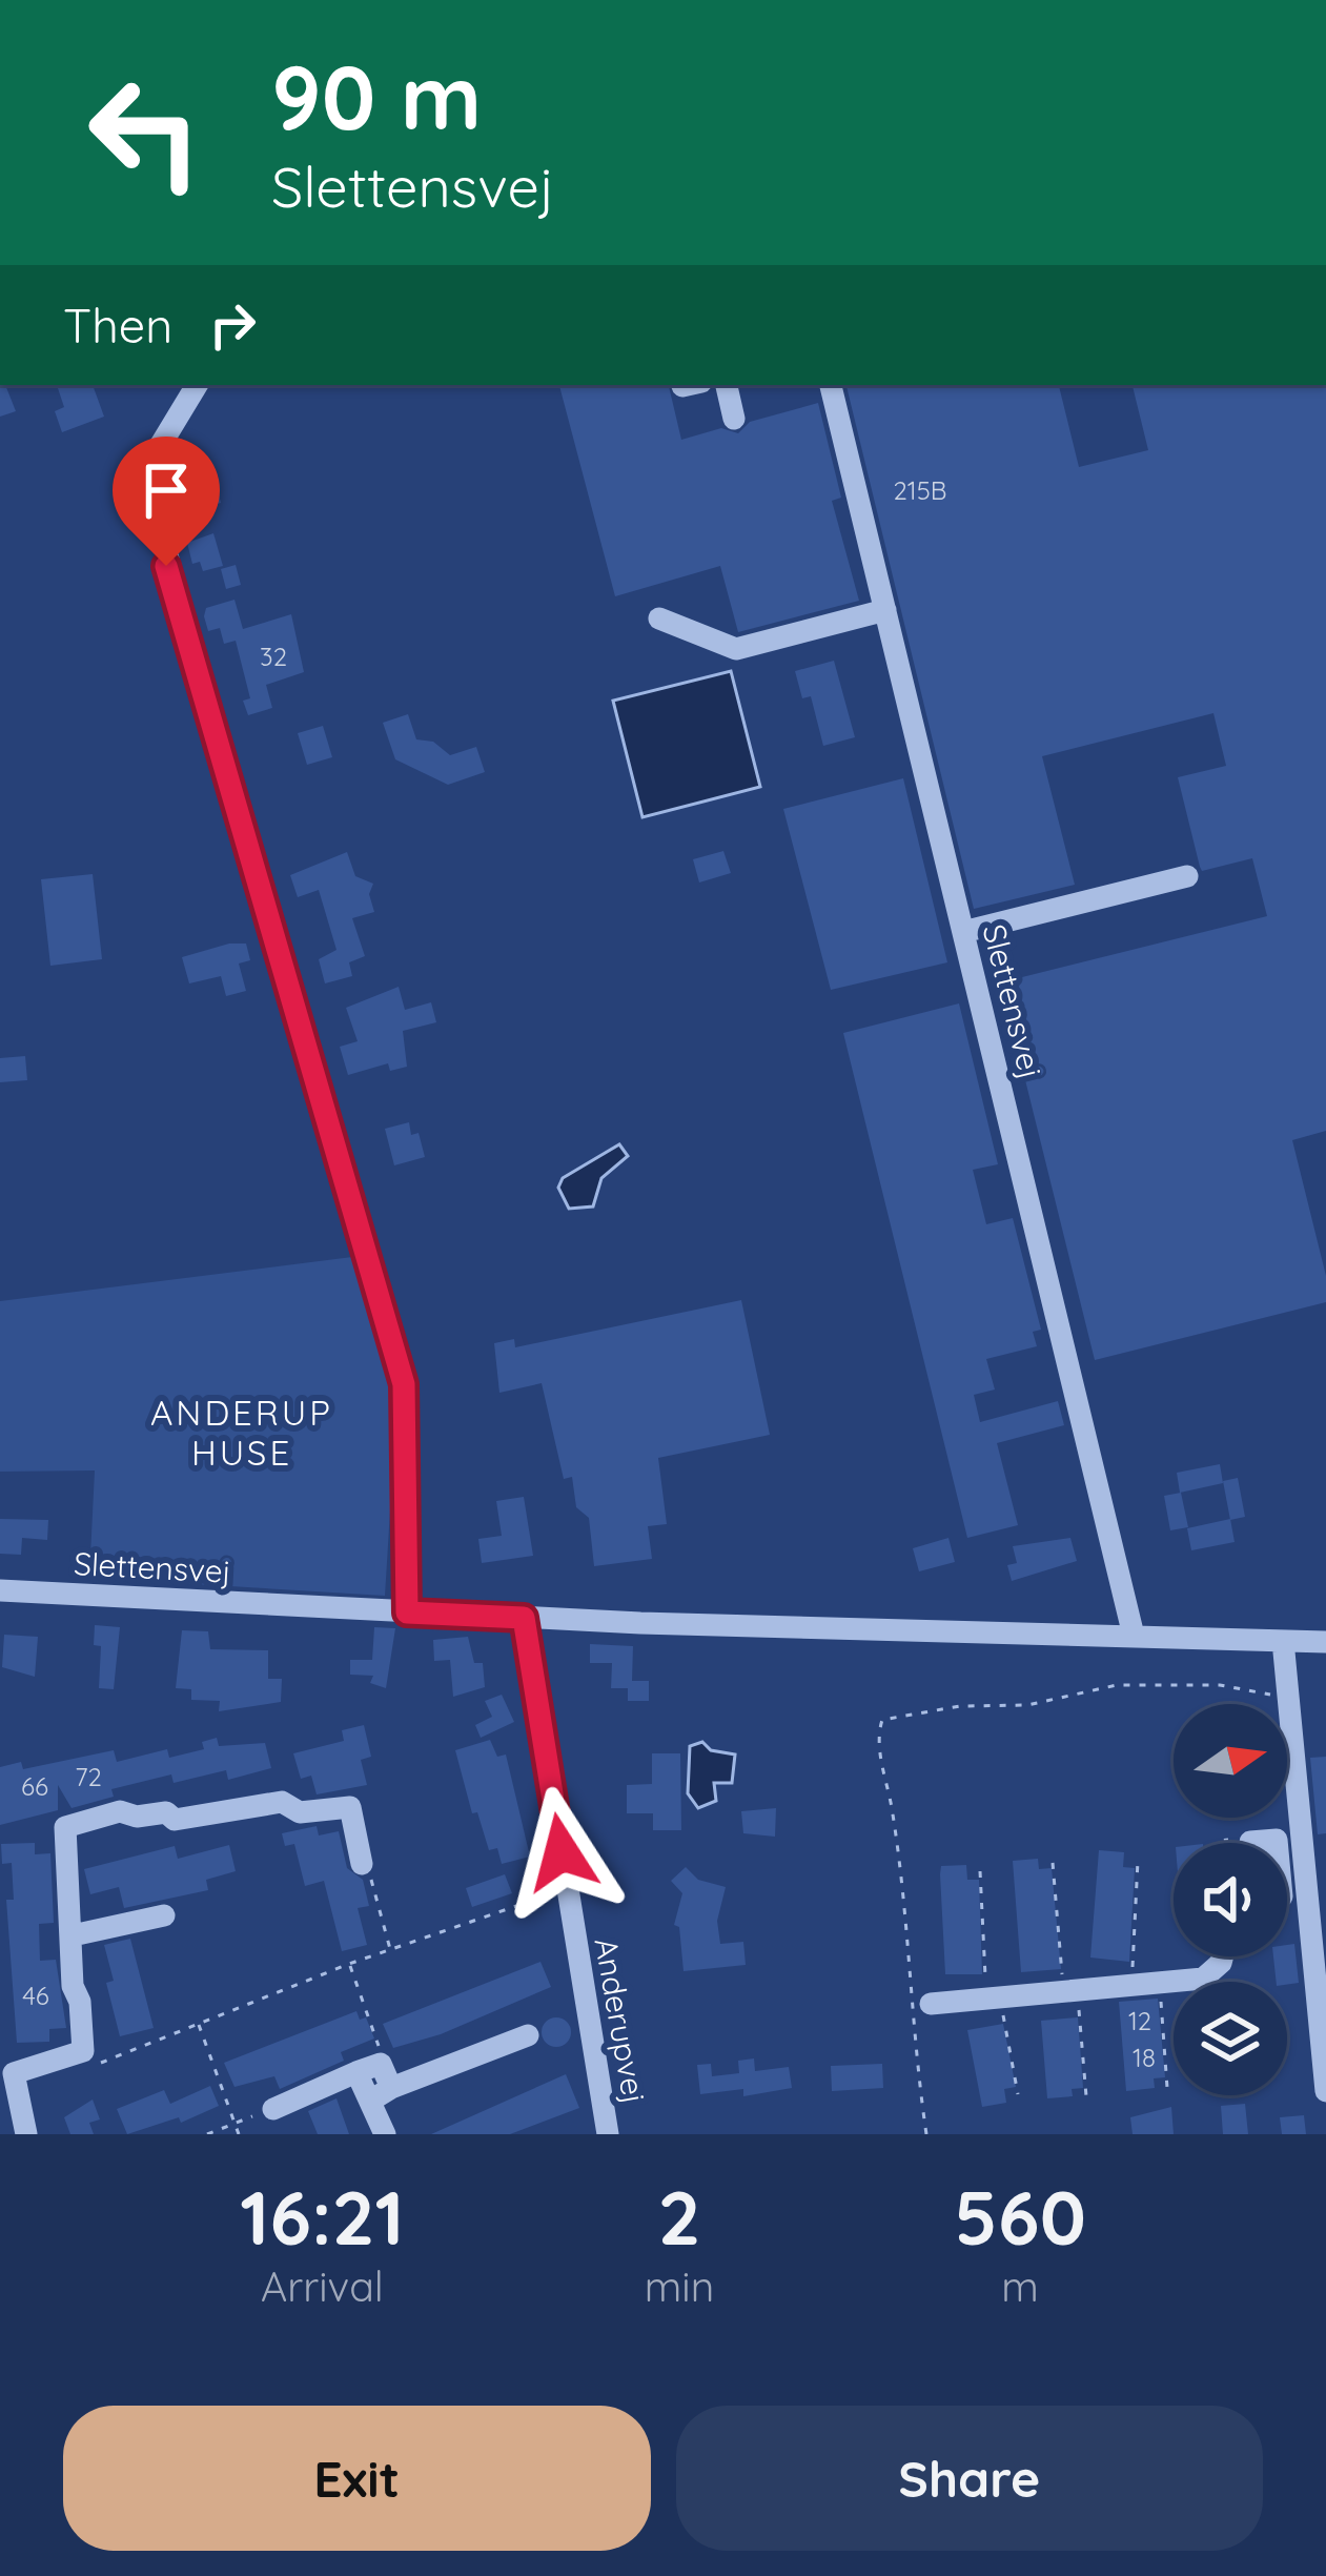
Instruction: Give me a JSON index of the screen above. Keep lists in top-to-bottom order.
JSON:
{
  "streets": {
    "street": ["Slettensvej", "Anderupvej"]
  },
  "crossings": [
    ["Slettensvej", "Anderupvej"]
  ],
  "districts": ["ANDERUP HUSE"],
  "house_numbers": [
    "215B",
    "32",
    "72",
    "66",
    "46",
    "12",
    "18"
  ],
  "north": "right",
  "page": {
    "turn": ["90 m", "Slettensvej"],
    "then": "Then",
    "eta": [
      "16:21",
      "Arrival",
      "2",
      "min",
      "560",
      "m"
    ],
    "buttons": ["Exit", "Share"]
  }
}
